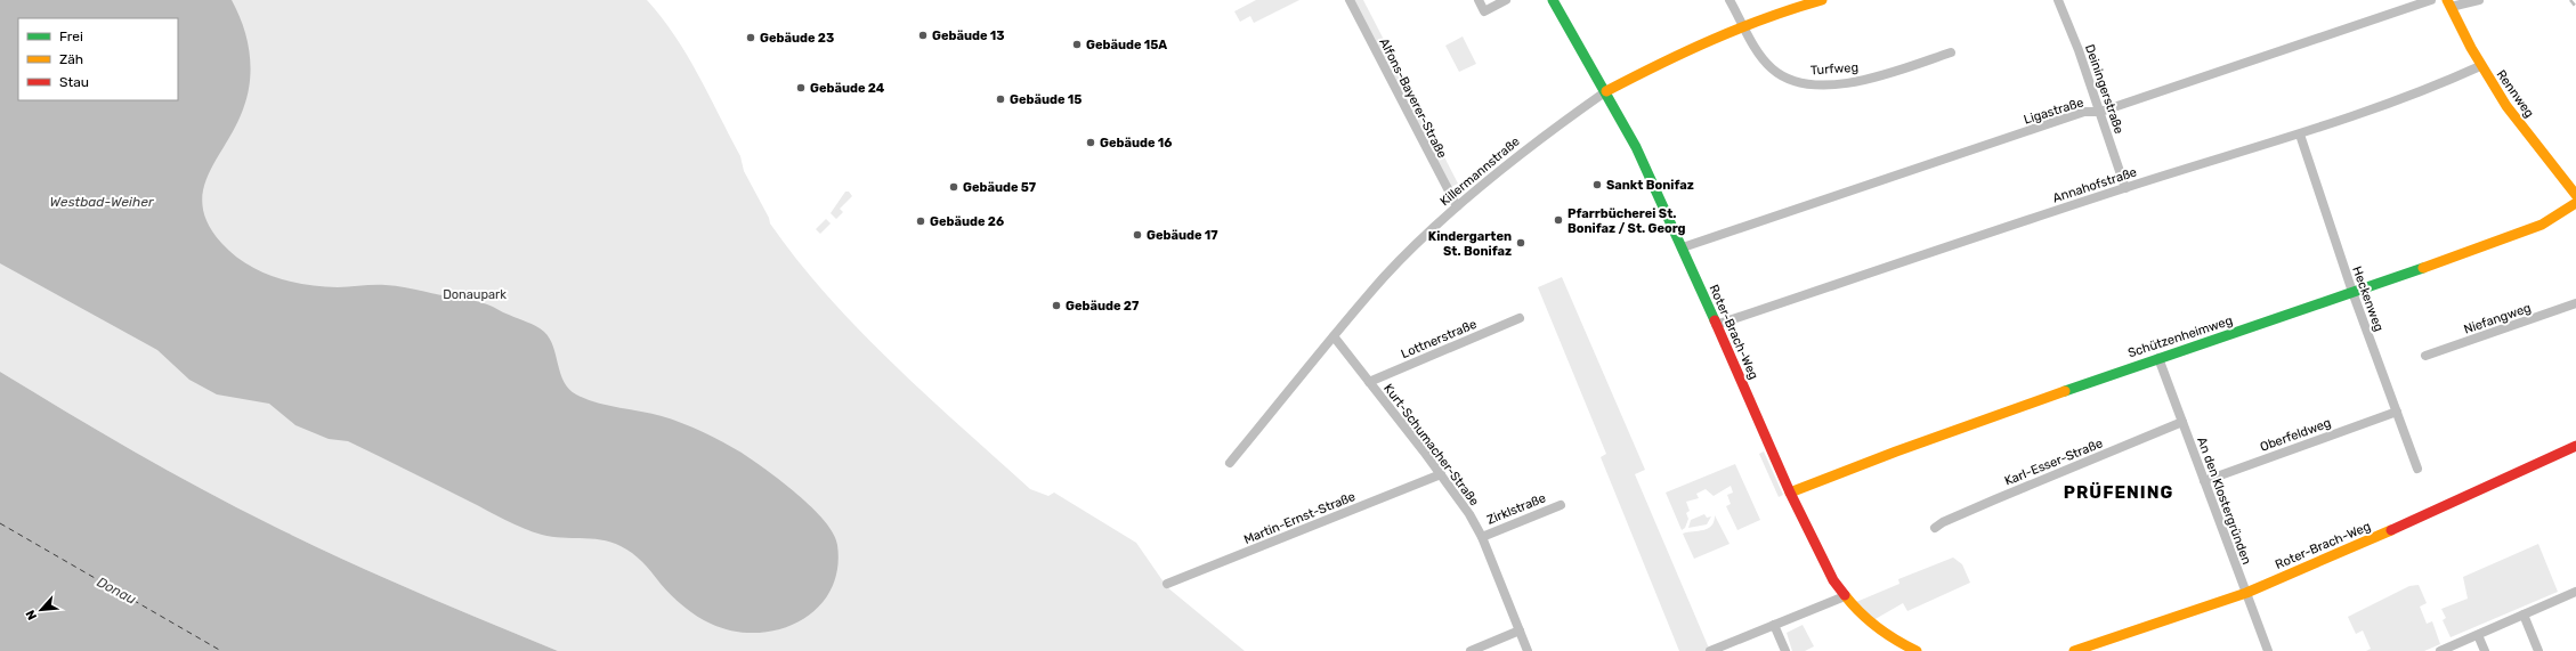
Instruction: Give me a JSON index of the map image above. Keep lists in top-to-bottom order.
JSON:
{
  "streets": {
    "street": [
      "Turfweg",
      "Deiningerstraße",
      "Rennweg",
      "Alfons-Bayerer-Straße",
      "Ligastraße",
      "Killermannstraße",
      "Annahofstraße",
      "Heckenweg",
      "Niefangweg",
      "Roter-Brach-Weg",
      "Schützenheimweg",
      "Lottnerstraße",
      "Oberfeldweg",
      "Kurt-Schumacher-Straße",
      "Karl-Esser-Straße",
      "An den Klostergründen",
      "Zirklstraße",
      "Martin-Ernst-Straße"
    ]
  },
  "crossings": [
    ["Turfweg", "Killermannstraße"],
    ["Deiningerstraße", "Ligastraße"],
    ["Deiningerstraße", "Annahofstraße"],
    ["Rennweg", "Annahofstraße"],
    ["Alfons-Bayerer-Straße", "Killermannstraße"],
    ["Ligastraße", "Roter-Brach-Weg"],
    ["Killermannstraße", "Roter-Brach-Weg"],
    ["Killermannstraße", "Kurt-Schumacher-Straße"],
    ["Annahofstraße", "Heckenweg"],
    ["Annahofstraße", "Roter-Brach-Weg"],
    ["Heckenweg", "Schützenheimweg"],
    ["Heckenweg", "Oberfeldweg"],
    ["Roter-Brach-Weg", "Schützenheimweg"],
    ["Roter-Brach-Weg", "An den Klostergründen"],
    ["Schützenheimweg", "An den Klostergründen"],
    ["Lottnerstraße", "Kurt-Schumacher-Straße"],
    ["Oberfeldweg", "An den Klostergründen"],
    ["Kurt-Schumacher-Straße", "Zirklstraße"],
    ["Kurt-Schumacher-Straße", "Martin-Ernst-Straße"],
    ["Karl-Esser-Straße", "An den Klostergründen"]
  ],
  "districts": ["PRÜFENING"],
  "water": ["Westbad-Weiher", "Donau"],
  "parks": ["Donaupark"],
  "places": [
    "Gebäude 13",
    "Gebäude 23",
    "Gebäude 15A",
    "Gebäude 24",
    "Gebäude 15",
    "Gebäude 16",
    "Sankt Bonifaz",
    "Gebäude 57",
    "Pfarrbücherei St. Bonifaz / St. Georg",
    "Gebäude 26",
    "Gebäude 17",
    "Kindergarten St. Bonifaz",
    "Gebäude 27"
  ],
  "legend": ["Frei", "Zäh", "Stau"],
  "north": "bottom left"
}
